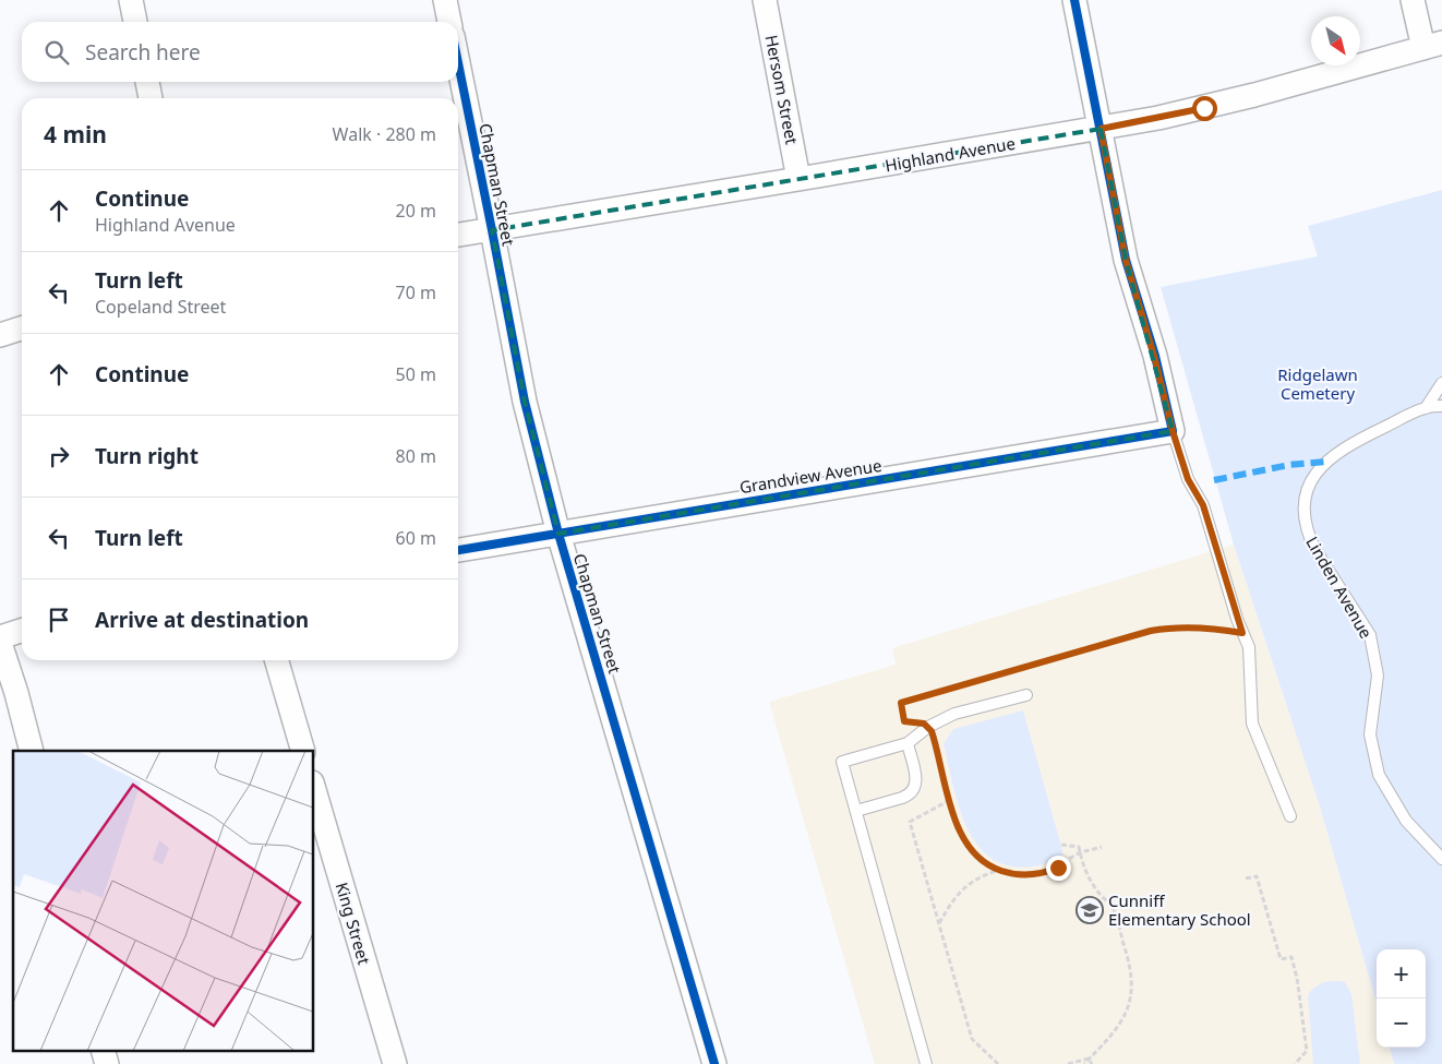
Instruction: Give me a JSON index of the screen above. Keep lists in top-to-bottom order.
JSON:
{
  "streets": {
    "street": [
      "Hersom Street",
      "Highland Avenue",
      "Chapman Street",
      "Grandview Avenue",
      "King Street"
    ],
    "lane": ["Linden Avenue"]
  },
  "crossings": [
    ["Hersom Street", "Highland Avenue"],
    ["Highland Avenue", "Chapman Street"],
    ["Chapman Street", "Grandview Avenue"]
  ],
  "parks": ["Ridgelawn Cemetery"],
  "places": {
    "school or university": ["Cunniff Elementary School"]
  },
  "north": "bottom right",
  "page": {
    "search": "Search here",
    "heading": ["4 min", "Walk · 280 m"],
    "list": [
      ["Continue", "Highland Avenue", "20 m"],
      ["Turn left", "Copeland Street", "70 m"],
      ["Continue", "50 m"],
      ["Turn right", "80 m"],
      ["Turn left", "60 m"],
      "Arrive at destination"
    ],
    "map_buttons": ["+", "−"]
  }
}
